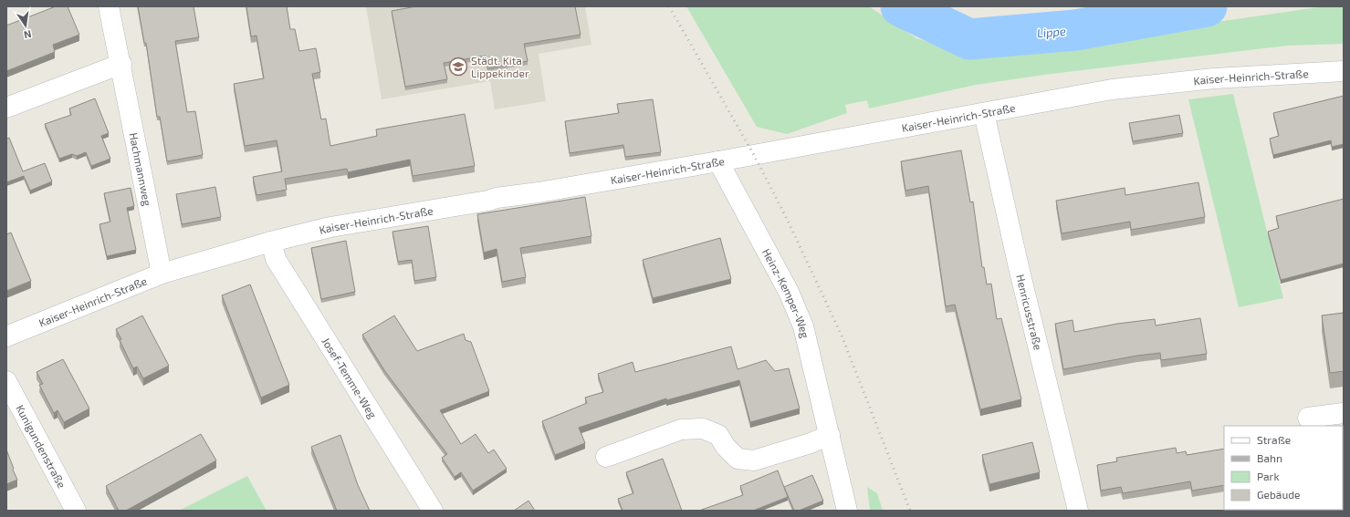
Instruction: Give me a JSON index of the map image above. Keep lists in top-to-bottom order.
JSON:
{
  "streets": {
    "street": [
      "Kaiser-Heinrich-Straße",
      "Hachmannweg",
      "Heinz-Kemper-Weg",
      "Henricusstraße",
      "Josef-Temme-Weg",
      "Kunigundenstraße"
    ]
  },
  "crossings": [
    ["Kaiser-Heinrich-Straße", "Hachmannweg"],
    ["Kaiser-Heinrich-Straße", "Heinz-Kemper-Weg"],
    ["Kaiser-Heinrich-Straße", "Henricusstraße"],
    ["Kaiser-Heinrich-Straße", "Josef-Temme-Weg"]
  ],
  "water": ["Lippe"],
  "places": {
    "school or university": ["Städt. Kita Lippekinder"]
  },
  "legend": [
    "Straße",
    "Bahn",
    "Park",
    "Gebäude"
  ],
  "north": "bottom"
}
